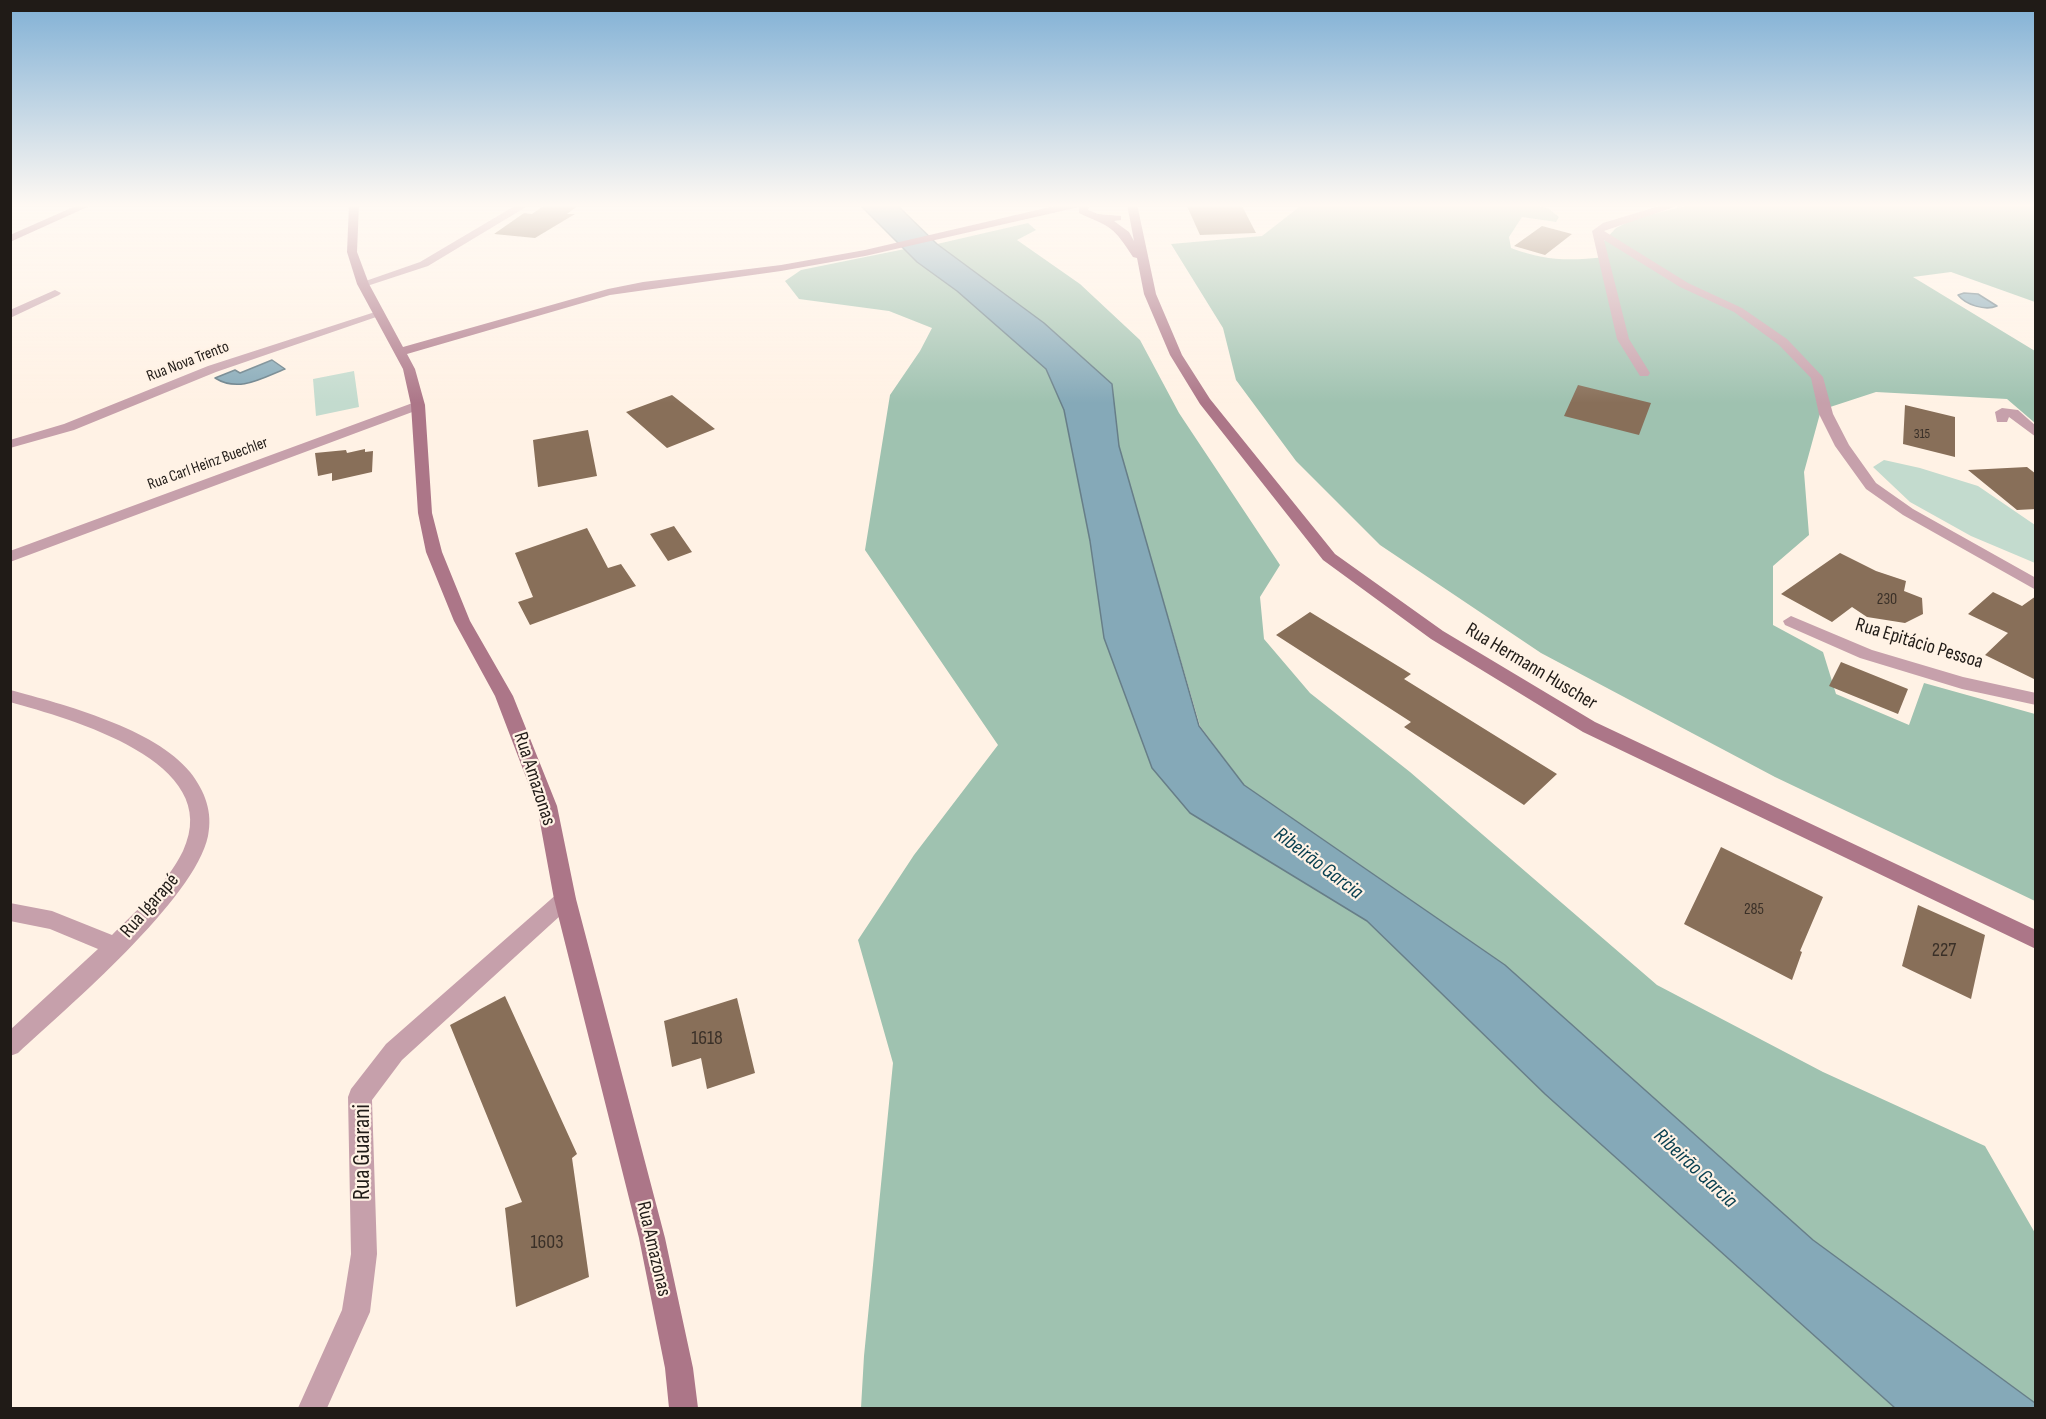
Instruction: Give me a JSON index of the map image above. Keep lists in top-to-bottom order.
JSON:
{
  "streets": {
    "main road": ["Rua Hermann Huscher", "Rua Amazonas"],
    "street": [
      "Rua Nova Trento",
      "Rua Carl Heinz Buechler",
      "Rua Epitácio Pessoa",
      "Rua Igarapé",
      "Rua Guarani"
    ]
  },
  "crossings": [
    ["Rua Nova Trento", "Rua Amazonas"],
    ["Rua Carl Heinz Buechler", "Rua Amazonas"],
    ["Rua Amazonas", "Rua Guarani"]
  ],
  "water": ["Ribeirão Garcia"],
  "house_numbers": [
    "315",
    "230",
    "285",
    "227",
    "1618",
    "1603"
  ]
}
